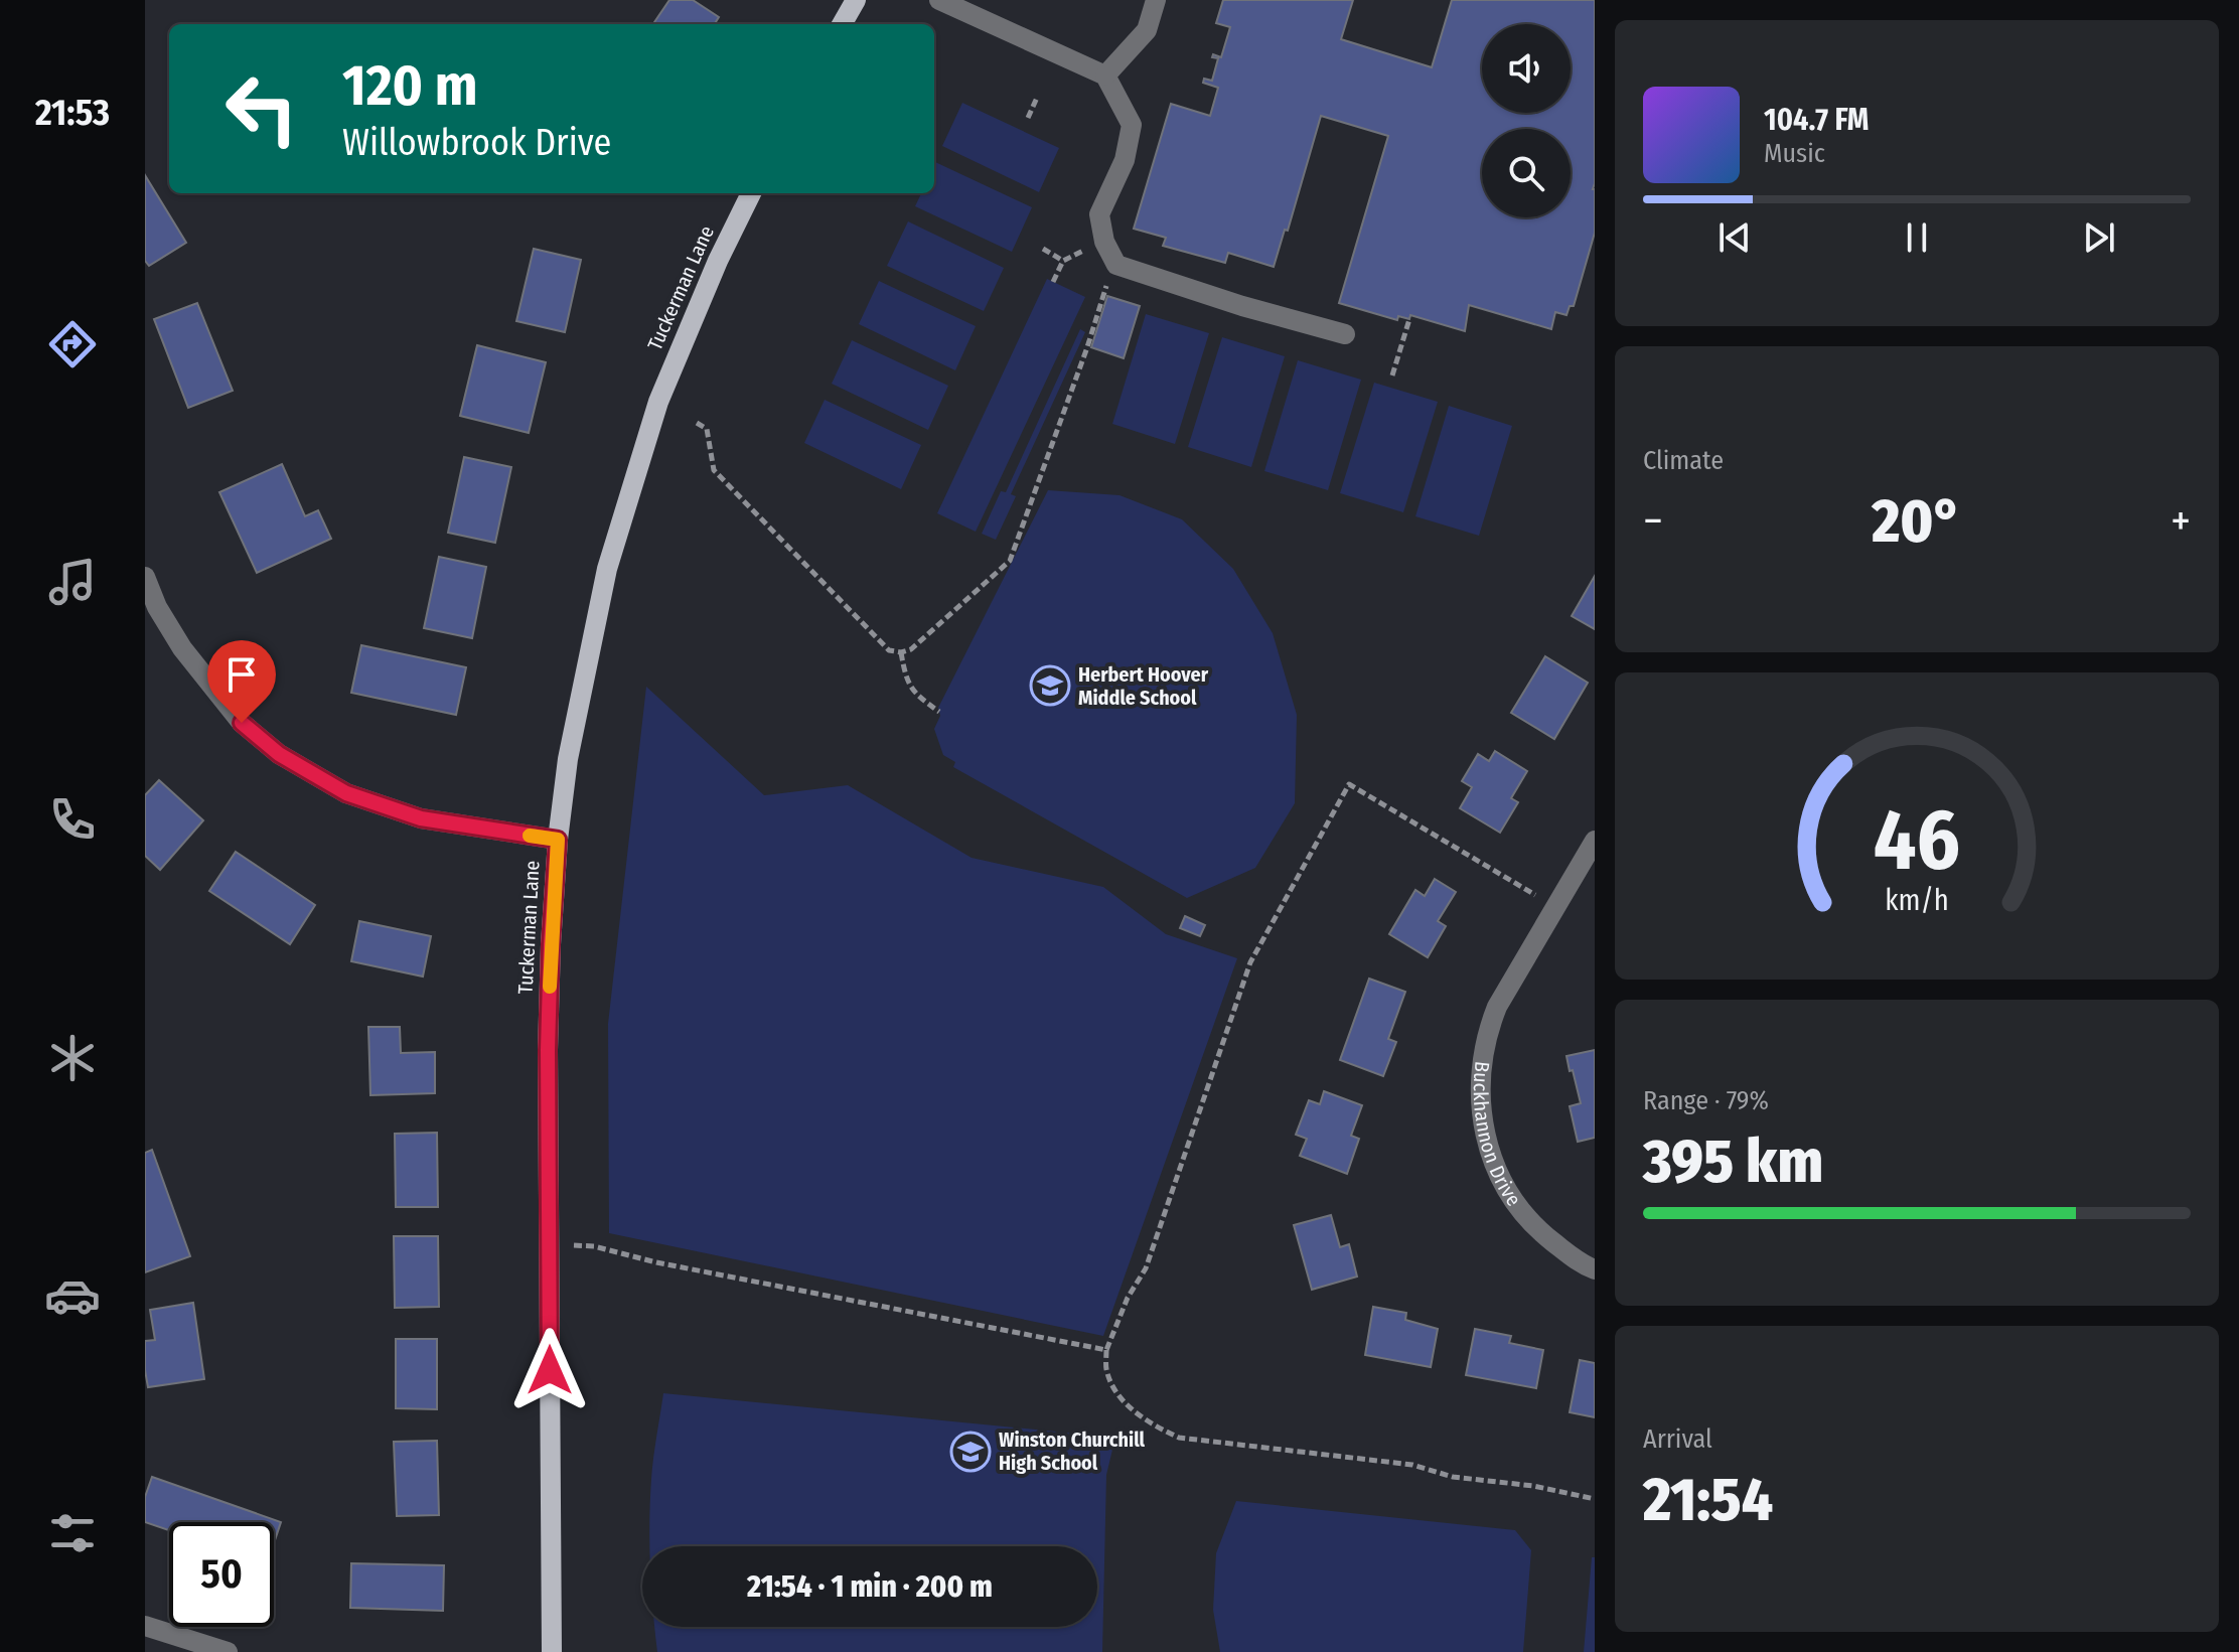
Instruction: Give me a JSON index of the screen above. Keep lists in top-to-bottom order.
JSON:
{
  "streets": {
    "main road": ["Tuckerman Lane"],
    "street": ["Buckhannon Drive"]
  },
  "places": {
    "school or university": ["Herbert Hoover Middle School", "Winston Churchill High School"]
  },
  "page": {
    "tabs": "21:53",
    "turn": ["120 m", "Willowbrook Drive"],
    "song": ["104.7 FM", "Music"],
    "tile": [
      "Climate",
      ["Range · 79%", "395 km"],
      ["Arrival", "21:54"]
    ],
    "heat": ["−", "20°", "+"],
    "limit": "50",
    "trip": "21:54 · 1 min · 200 m",
    "gauge": ["46", "km/h"]
  }
}
